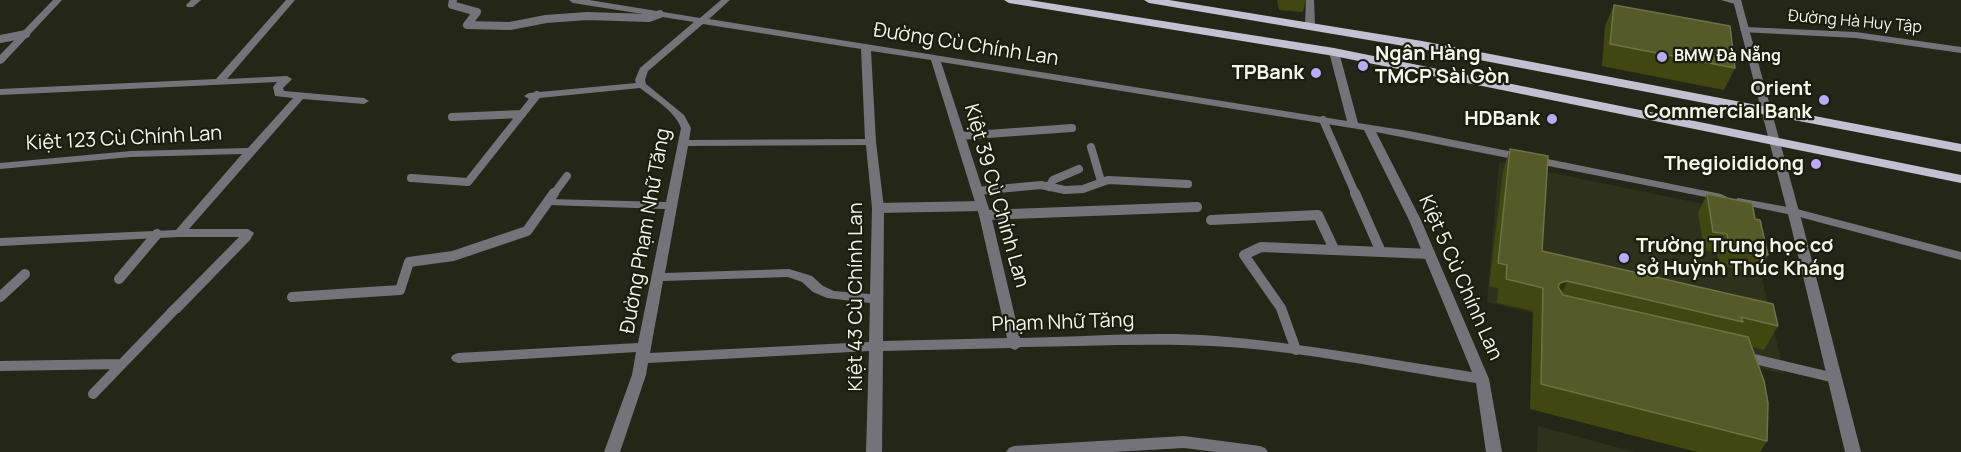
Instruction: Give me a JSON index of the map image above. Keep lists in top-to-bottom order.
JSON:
{
  "streets": {
    "street": [
      "Đường Hà Huy Tập",
      "Đường Cù Chính Lan",
      "Kiệt 123 Cù Chính Lan",
      "Kiệt 39 Cù Chính Lan",
      "Đường Phạm Nhữ Tăng",
      "Kiệt 5 Cù Chính Lan",
      "Kiệt 43 Cù Chính Lan",
      "Phạm Nhữ Tăng"
    ]
  },
  "crossings": [
    ["Đường Cù Chính Lan", "Kiệt 39 Cù Chính Lan"],
    ["Đường Cù Chính Lan", "Kiệt 5 Cù Chính Lan"],
    ["Đường Cù Chính Lan", "Kiệt 43 Cù Chính Lan"],
    ["Kiệt 39 Cù Chính Lan", "Phạm Nhữ Tăng"],
    ["Đường Phạm Nhữ Tăng", "Phạm Nhữ Tăng"],
    ["Kiệt 5 Cù Chính Lan", "Phạm Nhữ Tăng"],
    ["Kiệt 43 Cù Chính Lan", "Phạm Nhữ Tăng"]
  ],
  "places": [
    "BMW Đà Nẵng",
    "Ngân Hàng TMCP Sài Gòn",
    "TPBank",
    "Orient Commercial Bank",
    "HDBank",
    "Thegioididong",
    "Trường Trung học cơ sở Huỳnh Thúc Kháng"
  ]
}
